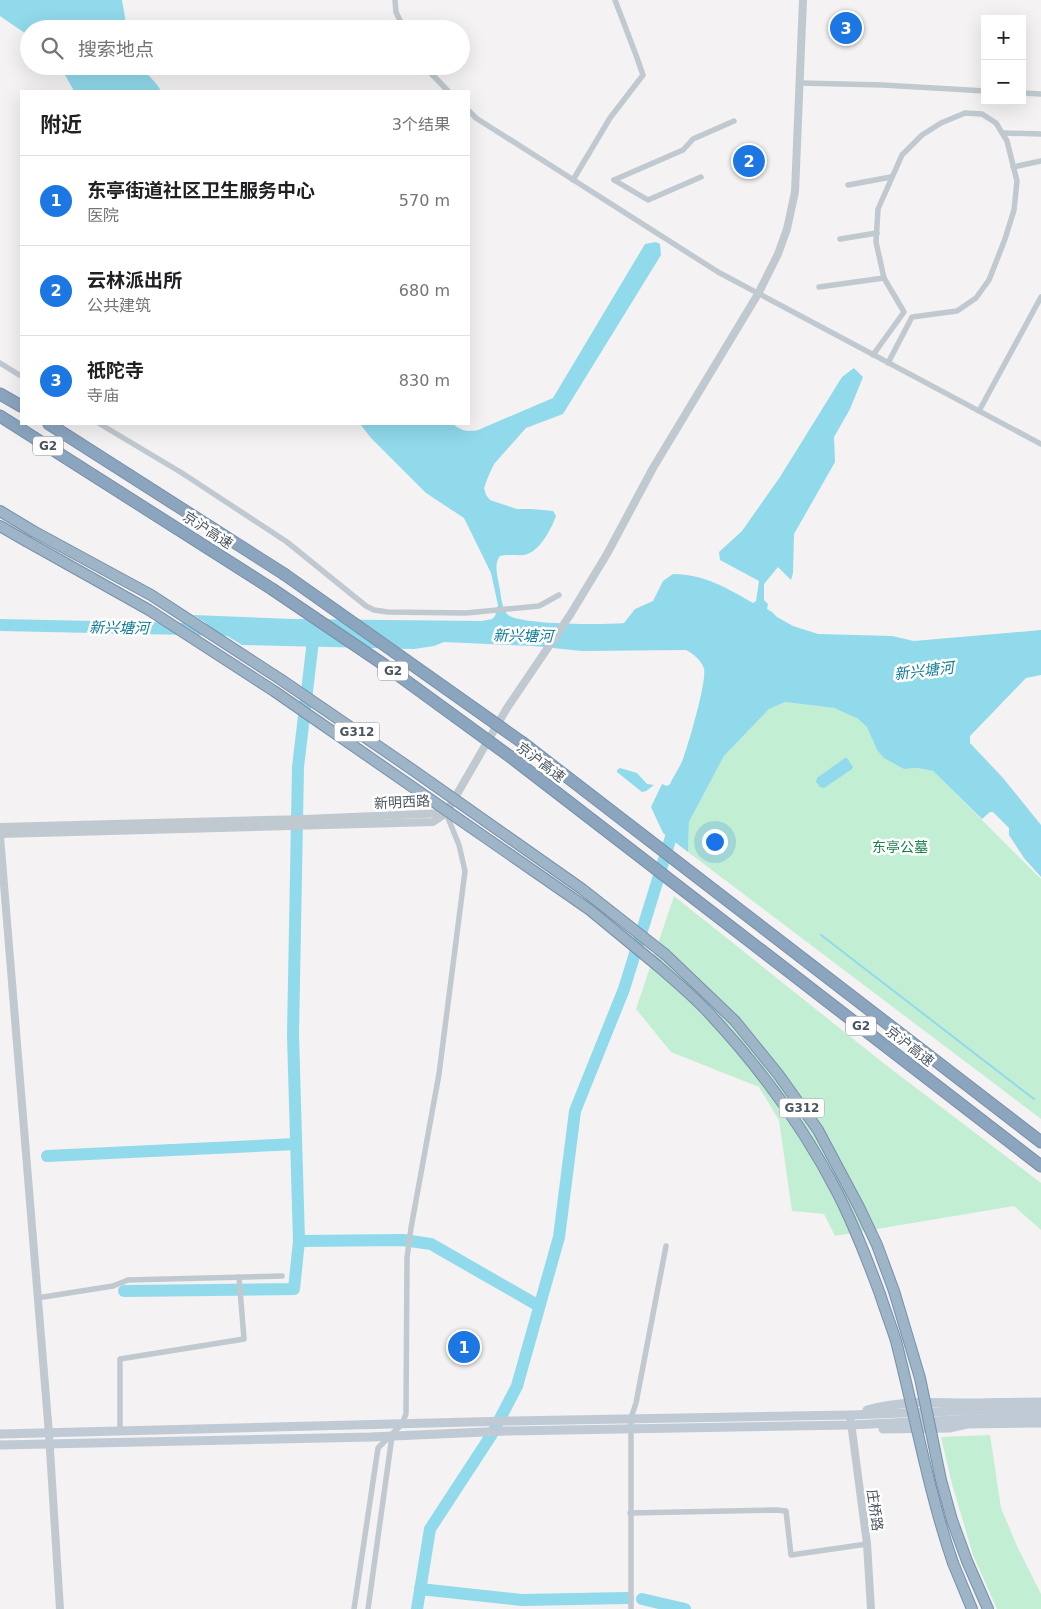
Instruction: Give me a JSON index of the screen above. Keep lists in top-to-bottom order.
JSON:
{
  "streets": {
    "highway": ["G2", "京沪高速", "G312"],
    "street": ["新明西路", "庄桥路"]
  },
  "water": ["新兴塘河"],
  "parks": ["东亭公墓"],
  "page": {
    "pins": ["3", "2", "1"],
    "map_buttons": ["+", "−"],
    "search": "搜索地点",
    "heading": ["附近", "3个结果"],
    "list": [
      {
        "mark": "1",
        "name": "东亭街道社区卫生服务中心",
        "note": "医院",
        "value": "570 m"
      },
      {
        "mark": "2",
        "name": "云林派出所",
        "note": "公共建筑",
        "value": "680 m"
      },
      {
        "mark": "3",
        "name": "祇陀寺",
        "note": "寺庙",
        "value": "830 m"
      }
    ]
  }
}
